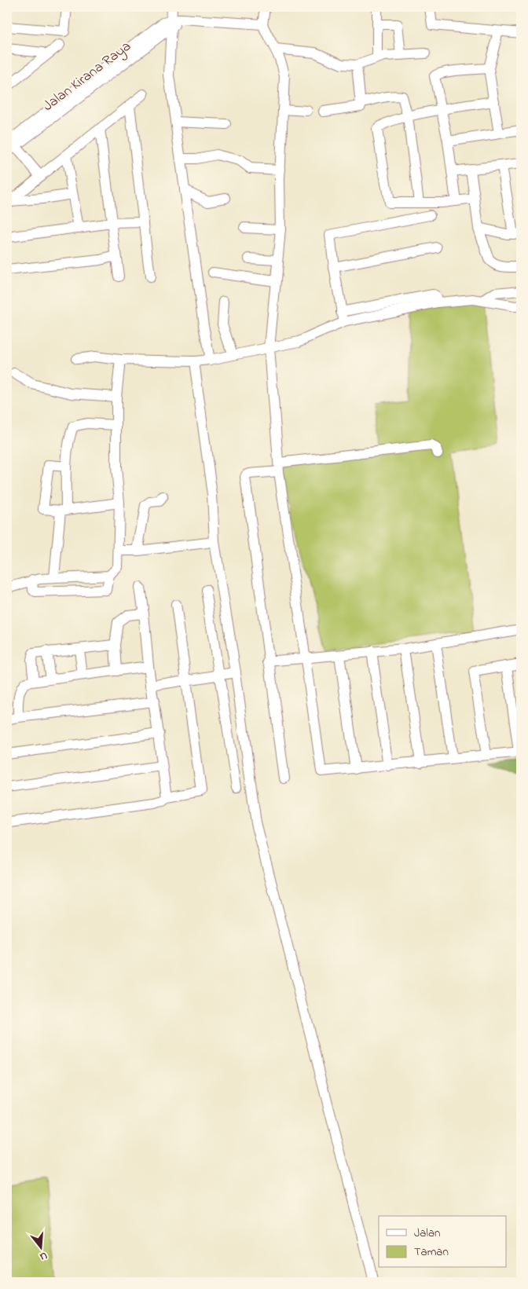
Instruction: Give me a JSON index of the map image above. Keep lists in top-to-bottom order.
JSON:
{
  "streets": {
    "street": ["Jalan Kirana Raya"]
  },
  "legend": ["Jalan", "Taman"],
  "north": "bottom"
}
